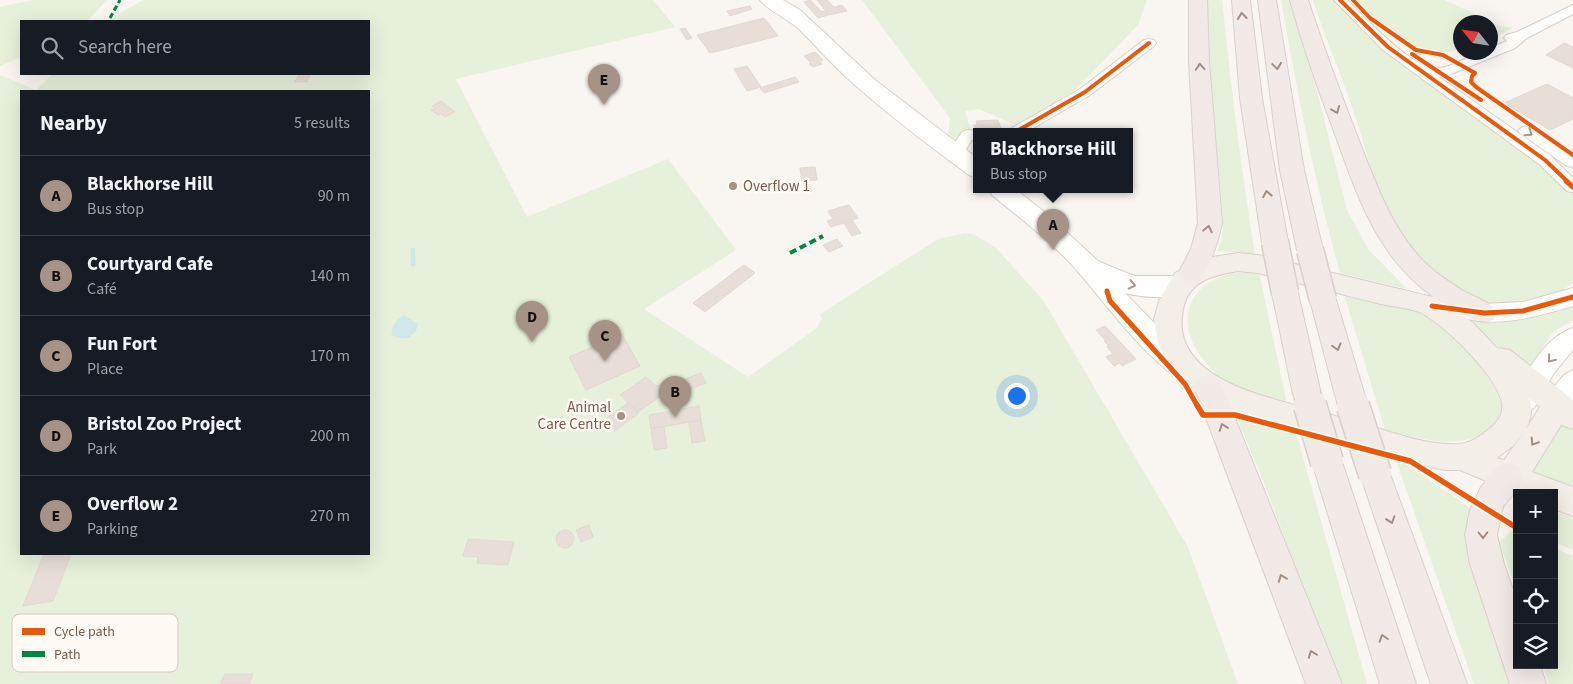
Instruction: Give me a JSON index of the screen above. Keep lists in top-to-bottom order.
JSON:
{
  "places": ["Overflow 1", "Animal Care Centre"],
  "legend": ["Cycle path", "Path"],
  "north": "top left",
  "page": {
    "search": "Search here",
    "pins": [
      "E",
      "A",
      "D",
      "C",
      "B"
    ],
    "heading": ["Nearby", "5 results"],
    "popup": ["Blackhorse Hill", "Bus stop"],
    "list": [
      {
        "mark": "A",
        "name": "Blackhorse Hill",
        "note": "Bus stop",
        "value": "90 m"
      },
      {
        "mark": "B",
        "name": "Courtyard Cafe",
        "note": "Café",
        "value": "140 m"
      },
      {
        "mark": "C",
        "name": "Fun Fort",
        "note": "Place",
        "value": "170 m"
      },
      {
        "mark": "D",
        "name": "Bristol Zoo Project",
        "note": "Park",
        "value": "200 m"
      },
      {
        "mark": "E",
        "name": "Overflow 2",
        "note": "Parking",
        "value": "270 m"
      }
    ],
    "map_buttons": ["+", "−"]
  }
}
